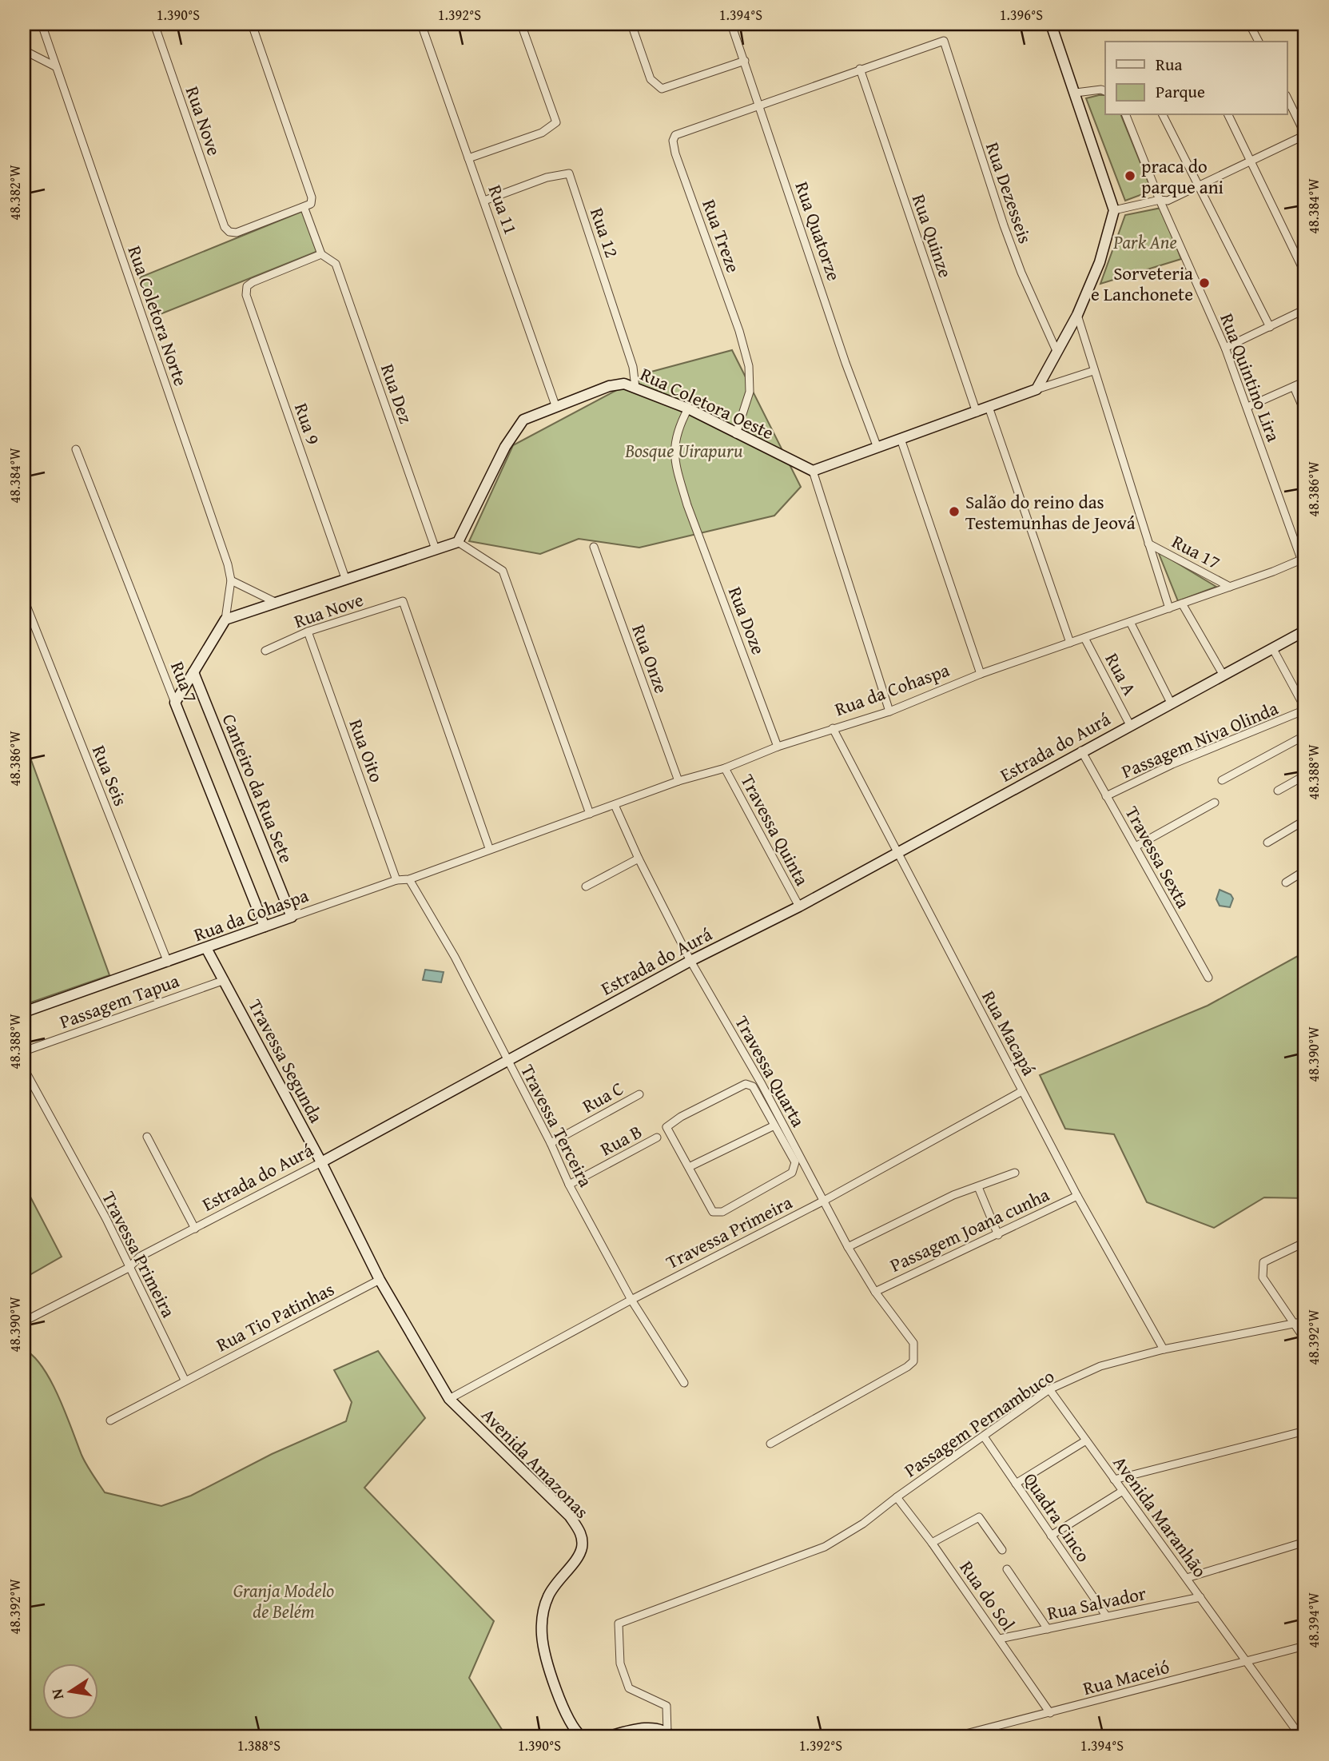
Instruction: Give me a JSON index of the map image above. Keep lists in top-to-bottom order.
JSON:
{
  "streets": {
    "street": [
      "Rua Nove",
      "Rua Dezesseis",
      "Rua 11",
      "Rua Quatorze",
      "Rua 12",
      "Rua Treze",
      "Rua Quinze",
      "Rua Coletora Norte",
      "Rua Quintino Lira",
      "Rua Dez",
      "Rua Coletora Oeste",
      "Rua 9",
      "Rua 17",
      "Rua Doze",
      "Rua Onze",
      "Rua A",
      "Rua 7",
      "Rua da Cohaspa",
      "Passagem Niva Olinda",
      "Estrada do Aurá",
      "Rua Oito",
      "Rua Seis",
      "Canteiro da Rua Sete",
      "Travessa Quinta",
      "Travessa Sexta",
      "Passagem Tapua",
      "Rua Macapá",
      "Travessa Segunda",
      "Travessa Quarta",
      "Rua C",
      "Travessa Terceira",
      "Rua B",
      "Passagem Joana cunha",
      "Travessa Primeira",
      "Rua Tio Patinhas",
      "Passagem Pernambuco",
      "Avenida Amazonas",
      "Avenida Maranhão",
      "Quadra Cinco",
      "Rua do Sol",
      "Rua Salvador",
      "Rua Maceió"
    ]
  },
  "crossings": [
    ["Rua Nove", "Rua da Cohaspa"],
    ["Rua Nove", "Rua Oito"],
    ["Rua Dezesseis", "Rua Quinze"],
    ["Rua 11", "Rua 12"],
    ["Rua 11", "Rua Coletora Oeste"],
    ["Rua Quatorze", "Rua Treze"],
    ["Rua 12", "Rua Coletora Oeste"],
    ["Rua Treze", "Rua Coletora Oeste"],
    ["Rua Quintino Lira", "Rua da Cohaspa"],
    ["Rua Dez", "Rua 9"],
    ["Rua Coletora Oeste", "Rua Doze"],
    ["Rua 17", "Rua da Cohaspa"],
    ["Rua Doze", "Rua da Cohaspa"],
    ["Rua Onze", "Rua da Cohaspa"],
    ["Rua A", "Rua da Cohaspa"],
    ["Rua A", "Estrada do Aurá"],
    ["Rua 7", "Rua da Cohaspa"],
    ["Rua da Cohaspa", "Rua Oito"],
    ["Rua da Cohaspa", "Rua Seis"],
    ["Rua da Cohaspa", "Canteiro da Rua Sete"],
    ["Rua da Cohaspa", "Travessa Quinta"],
    ["Rua da Cohaspa", "Rua Macapá"],
    ["Rua da Cohaspa", "Travessa Segunda"],
    ["Rua da Cohaspa", "Travessa Quarta"],
    ["Rua da Cohaspa", "Travessa Terceira"],
    ["Passagem Niva Olinda", "Travessa Sexta"],
    ["Estrada do Aurá", "Travessa Quinta"],
    ["Estrada do Aurá", "Travessa Sexta"],
    ["Estrada do Aurá", "Rua Macapá"],
    ["Estrada do Aurá", "Travessa Segunda"],
    ["Estrada do Aurá", "Travessa Quarta"],
    ["Estrada do Aurá", "Travessa Terceira"],
    ["Estrada do Aurá", "Travessa Primeira"],
    ["Passagem Tapua", "Travessa Segunda"],
    ["Rua Macapá", "Passagem Joana cunha"],
    ["Rua Macapá", "Travessa Primeira"],
    ["Rua Macapá", "Passagem Pernambuco"],
    ["Travessa Segunda", "Rua Tio Patinhas"],
    ["Travessa Segunda", "Avenida Amazonas"],
    ["Travessa Quarta", "Passagem Joana cunha"],
    ["Travessa Quarta", "Travessa Primeira"],
    ["Rua C", "Travessa Terceira"],
    ["Travessa Terceira", "Rua B"],
    ["Travessa Terceira", "Travessa Primeira"],
    ["Travessa Primeira", "Rua Tio Patinhas"],
    ["Travessa Primeira", "Avenida Amazonas"],
    ["Rua Tio Patinhas", "Avenida Amazonas"],
    ["Passagem Pernambuco", "Avenida Maranhão"],
    ["Passagem Pernambuco", "Quadra Cinco"],
    ["Passagem Pernambuco", "Rua do Sol"],
    ["Avenida Maranhão", "Rua Salvador"],
    ["Avenida Maranhão", "Rua Maceió"],
    ["Quadra Cinco", "Rua Salvador"],
    ["Rua do Sol", "Rua Salvador"],
    ["Rua do Sol", "Rua Maceió"]
  ],
  "parks": ["Park Ane", "Bosque Uirapuru", "Granja Modelo de Belém"],
  "places": ["praca do parque ani", "Sorveteria e Lanchonete", "Salão do reino das Testemunhas de Jeová"],
  "legend": ["Rua", "Parque"],
  "north": "left",
  "coordinates": [
    "1.390°S",
    "1.392°S",
    "1.394°S",
    "1.396°S",
    "48.382°W",
    "48.384°W",
    "48.386°W",
    "48.388°W",
    "48.390°W",
    "48.392°W",
    "48.394°W",
    "1.388°S"
  ]
}
